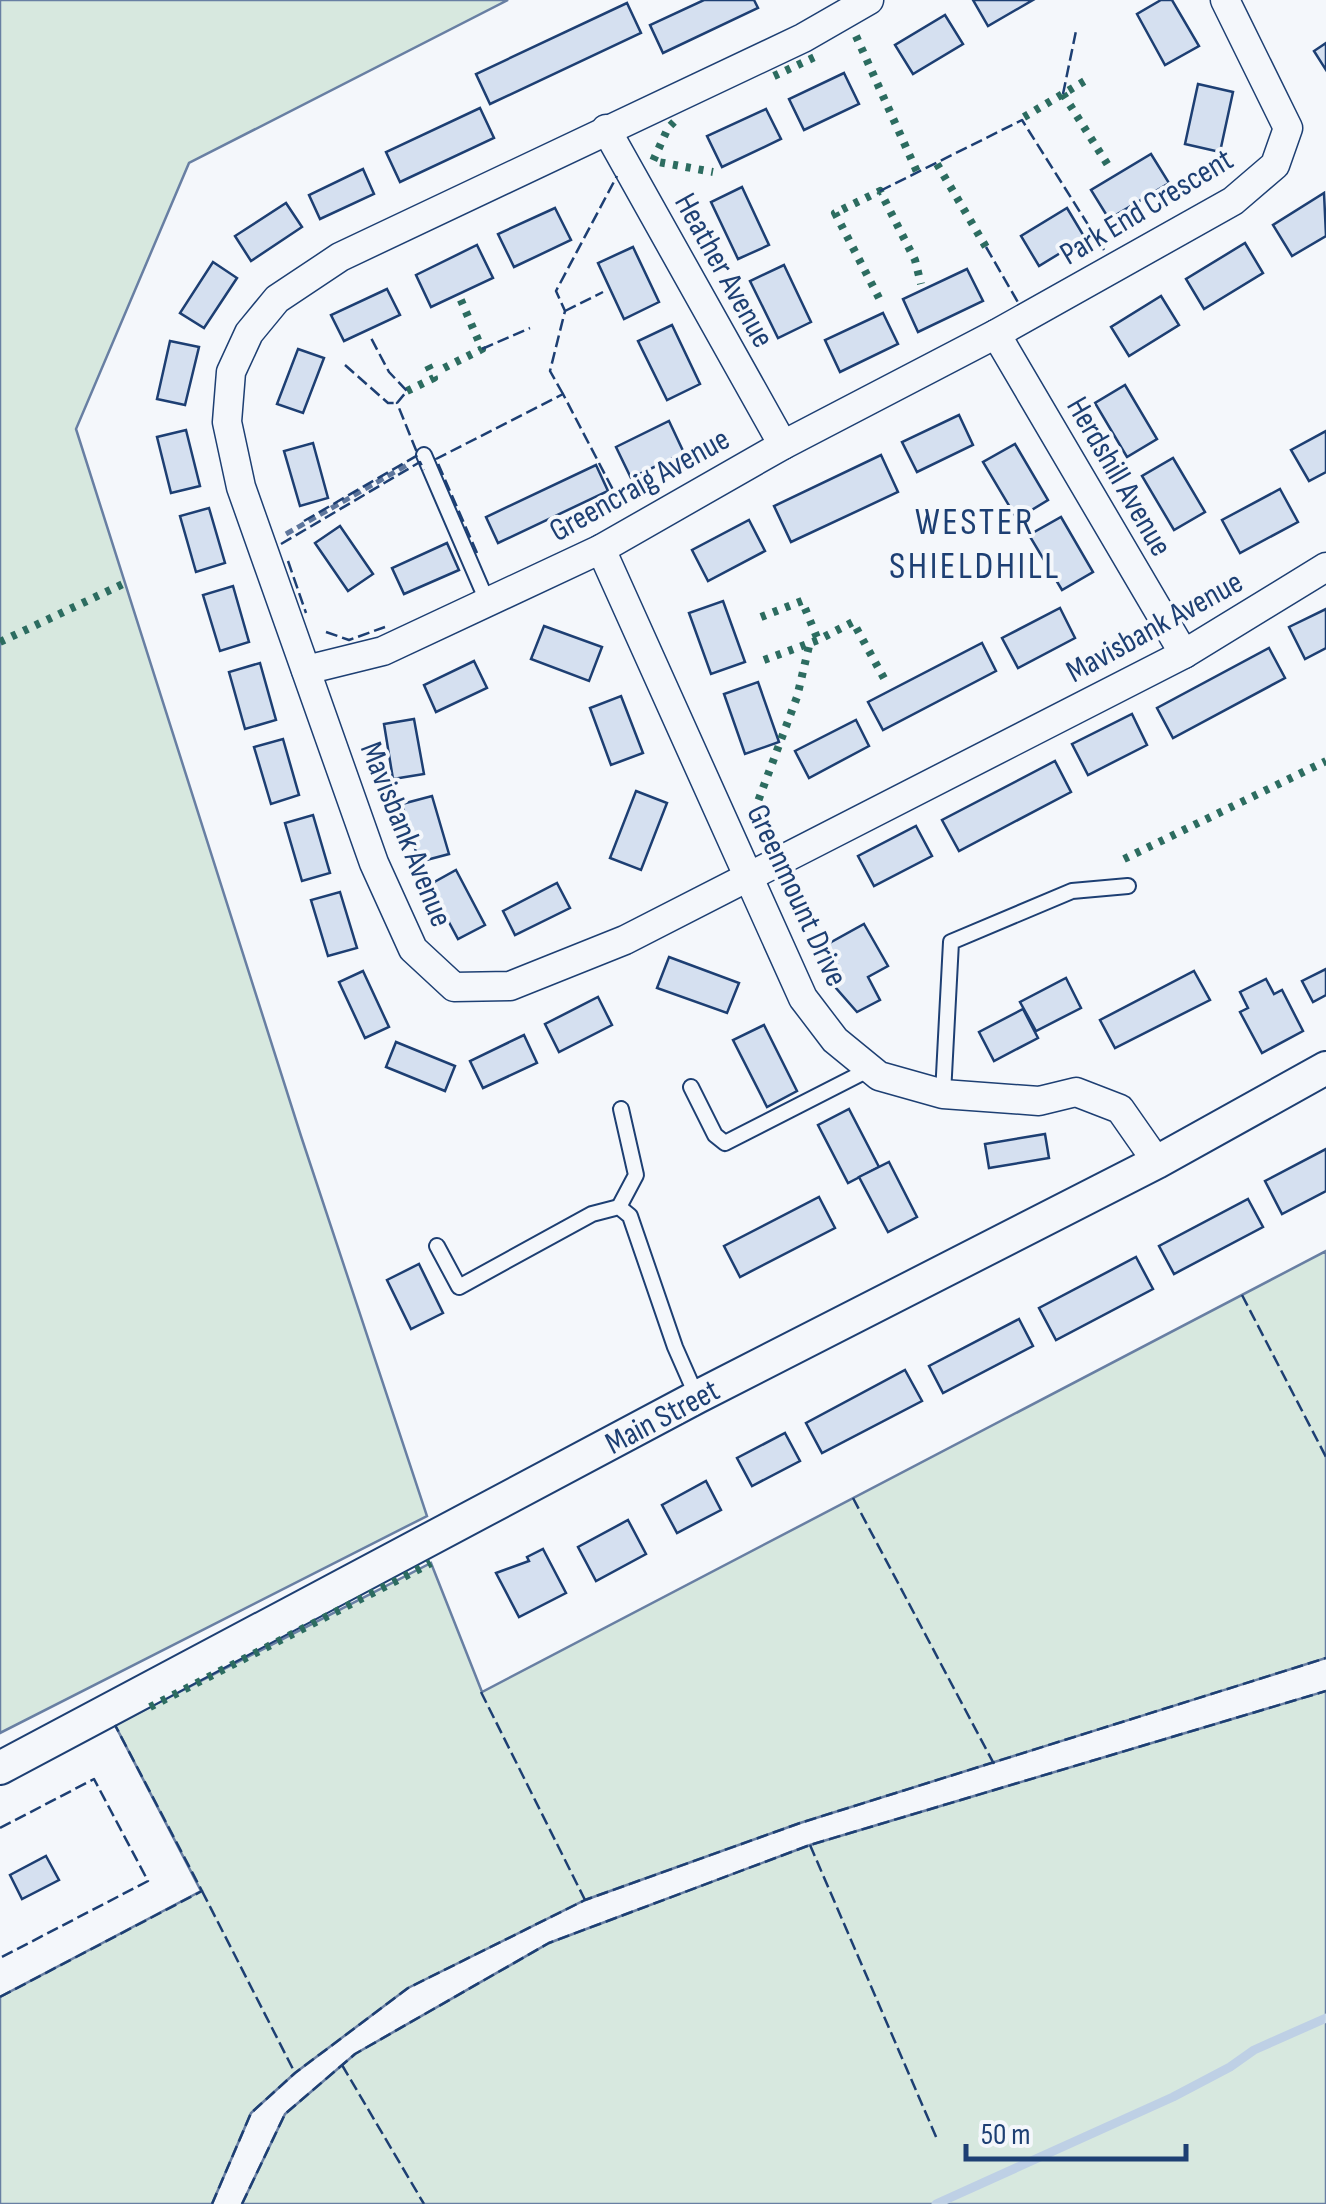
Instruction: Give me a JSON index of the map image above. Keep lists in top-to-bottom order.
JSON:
{
  "streets": {
    "street": [
      "Park End Crescent",
      "Heather Avenue",
      "Herdshill Avenue",
      "Greencraig Avenue",
      "Mavisbank Avenue",
      "Greenmount Drive",
      "Main Street"
    ]
  },
  "crossings": [
    ["Park End Crescent", "Herdshill Avenue"],
    ["Park End Crescent", "Greencraig Avenue"],
    ["Heather Avenue", "Greencraig Avenue"],
    ["Heather Avenue", "Mavisbank Avenue"],
    ["Herdshill Avenue", "Greencraig Avenue"],
    ["Herdshill Avenue", "Mavisbank Avenue"],
    ["Greencraig Avenue", "Mavisbank Avenue"],
    ["Greencraig Avenue", "Greenmount Drive"],
    ["Mavisbank Avenue", "Greenmount Drive"],
    ["Greenmount Drive", "Main Street"]
  ],
  "districts": ["WESTER SHIELDHILL"],
  "scale_bar": "50 m"
}
